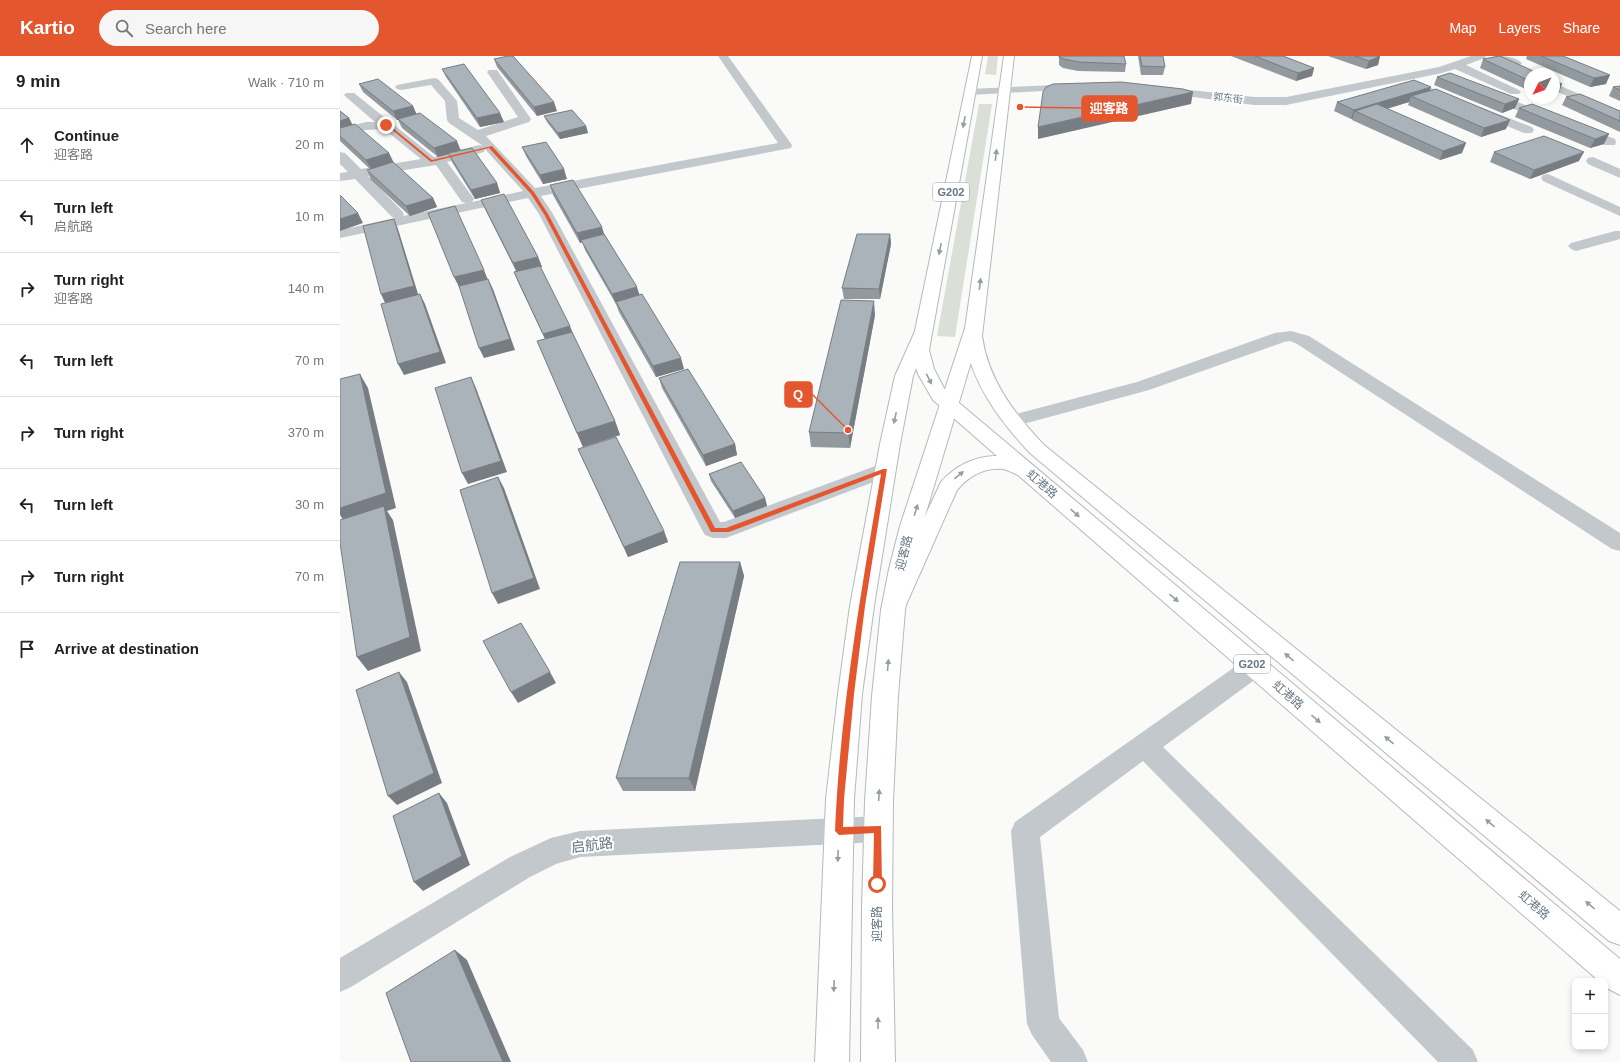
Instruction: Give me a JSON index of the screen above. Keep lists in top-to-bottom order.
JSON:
{
  "streets": {
    "main road": ["G202", "虹港路", "迎客路"],
    "street": ["郭东街", "启航路"]
  },
  "crossings": [
    ["G202", "虹港路"],
    ["虹港路", "迎客路"],
    ["迎客路", "启航路"]
  ],
  "places": ["迎客路", "Q"],
  "north": "bottom left",
  "page": {
    "header": "Kartio",
    "search": "Search here",
    "nav": ["Map", "Layers", "Share"],
    "heading": ["9 min", "Walk · 710 m"],
    "list": [
      ["Continue", "迎客路", "20 m"],
      ["Turn left", "启航路", "10 m"],
      ["Turn right", "迎客路", "140 m"],
      ["Turn left", "70 m"],
      ["Turn right", "370 m"],
      ["Turn left", "30 m"],
      ["Turn right", "70 m"],
      "Arrive at destination"
    ],
    "map_buttons": ["+", "−"]
  }
}
